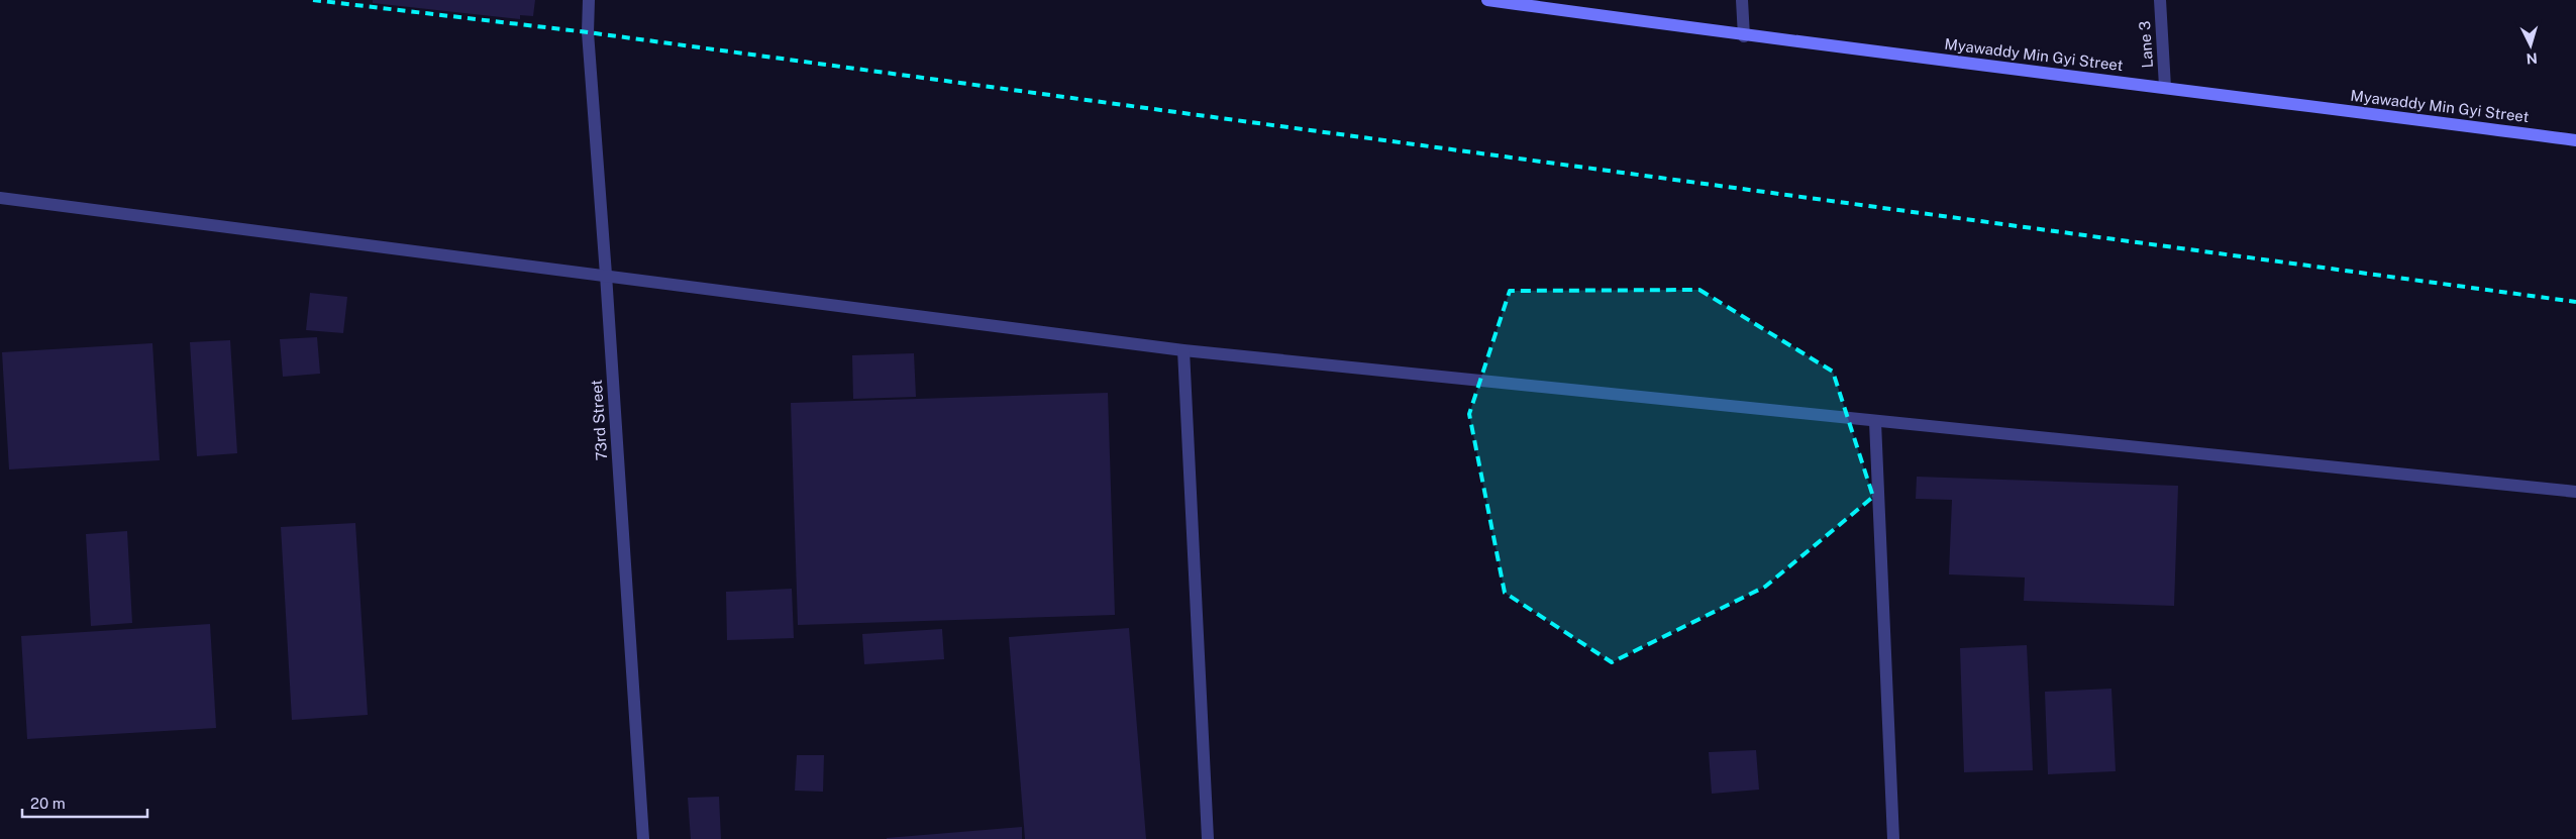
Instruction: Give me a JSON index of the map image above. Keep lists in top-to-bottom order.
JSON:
{
  "streets": {
    "main road": ["Myawaddy Min Gyi Street"],
    "street": ["Lane 3", "73rd Street"]
  },
  "crossings": [
    ["Lane 3", "Myawaddy Min Gyi Street"]
  ],
  "scale_bar": "20 m",
  "north": "bottom"
}
